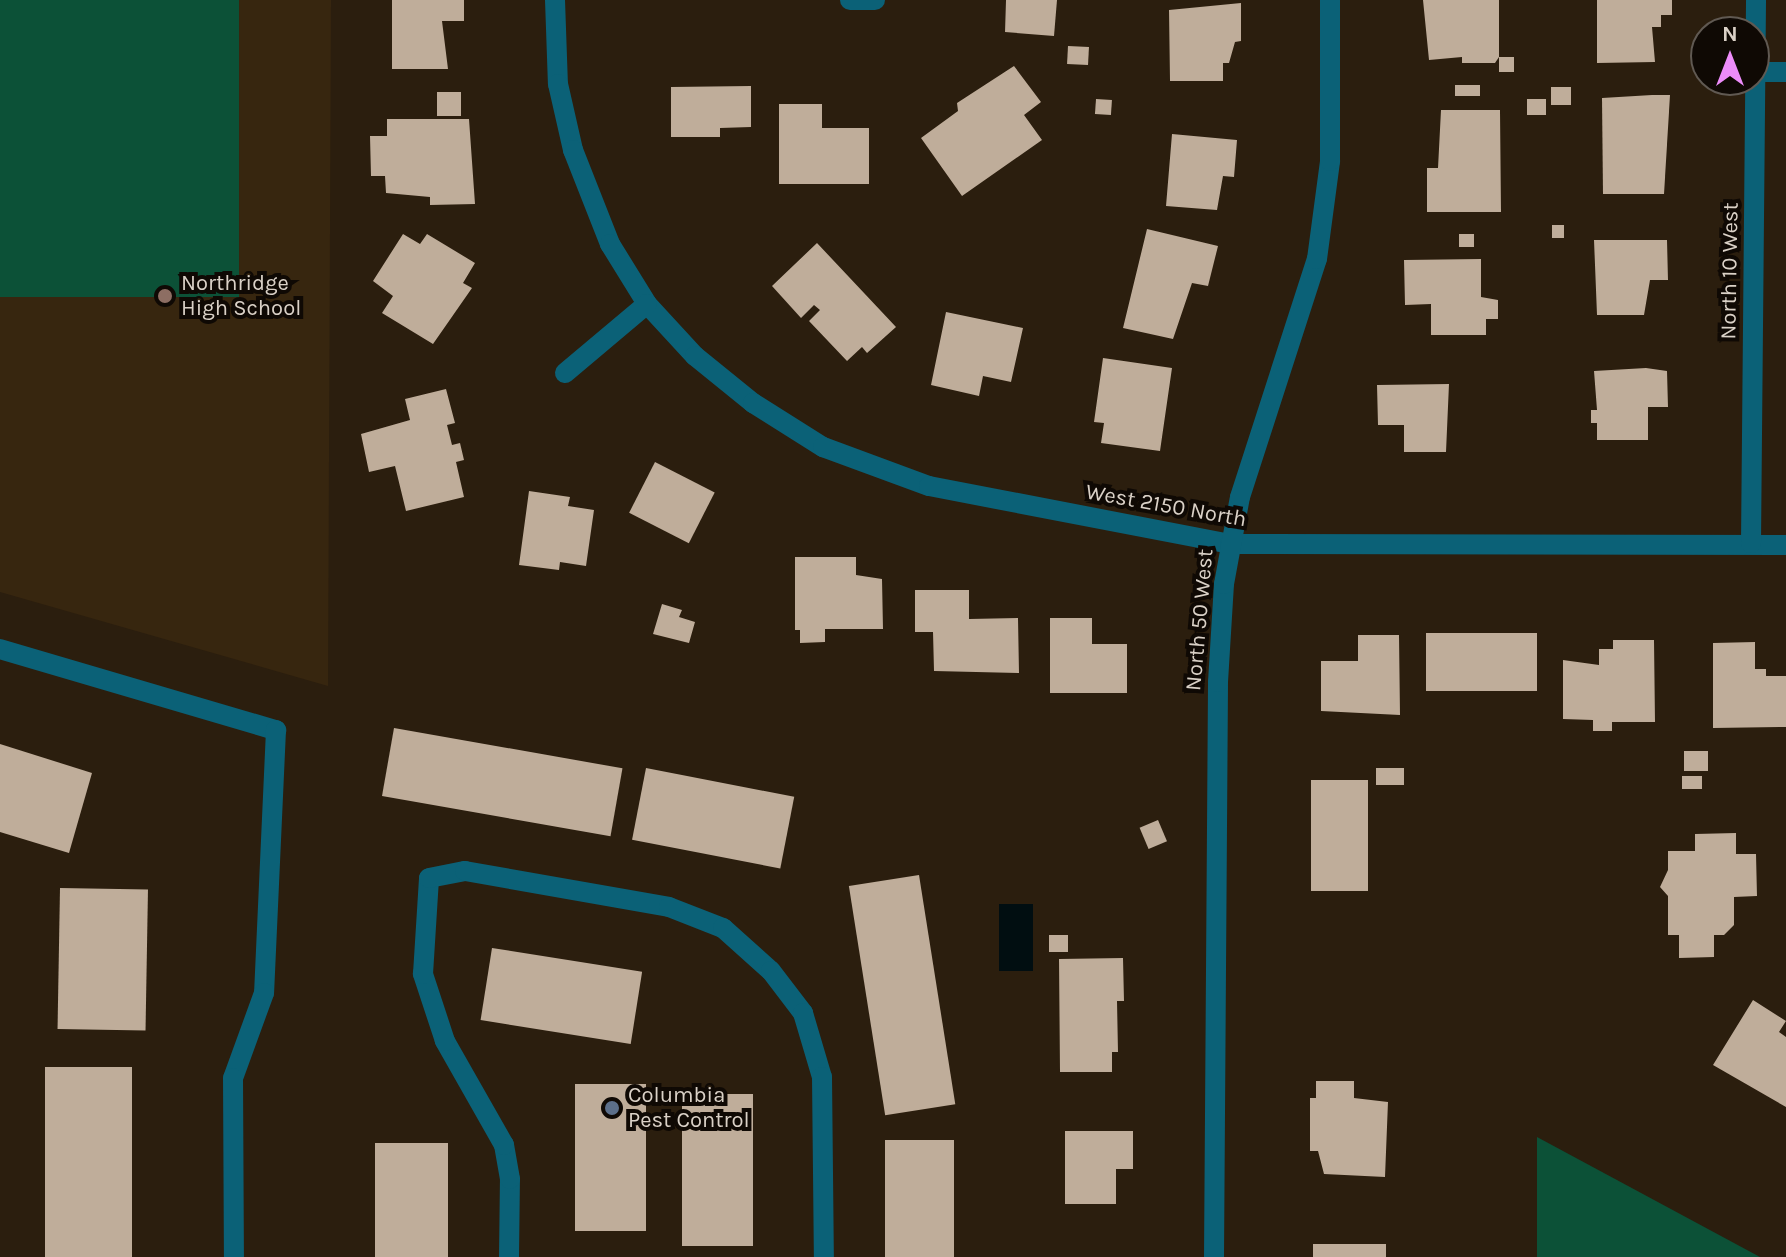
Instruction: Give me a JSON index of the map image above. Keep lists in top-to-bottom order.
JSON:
{
  "streets": {
    "street": ["North 10 West", "West 2150 North", "North 50 West"]
  },
  "crossings": [
    ["North 10 West", "West 2150 North"],
    ["West 2150 North", "North 50 West"]
  ],
  "places": ["Northridge High School", "Columbia Pest Control"],
  "north": "top"
}
